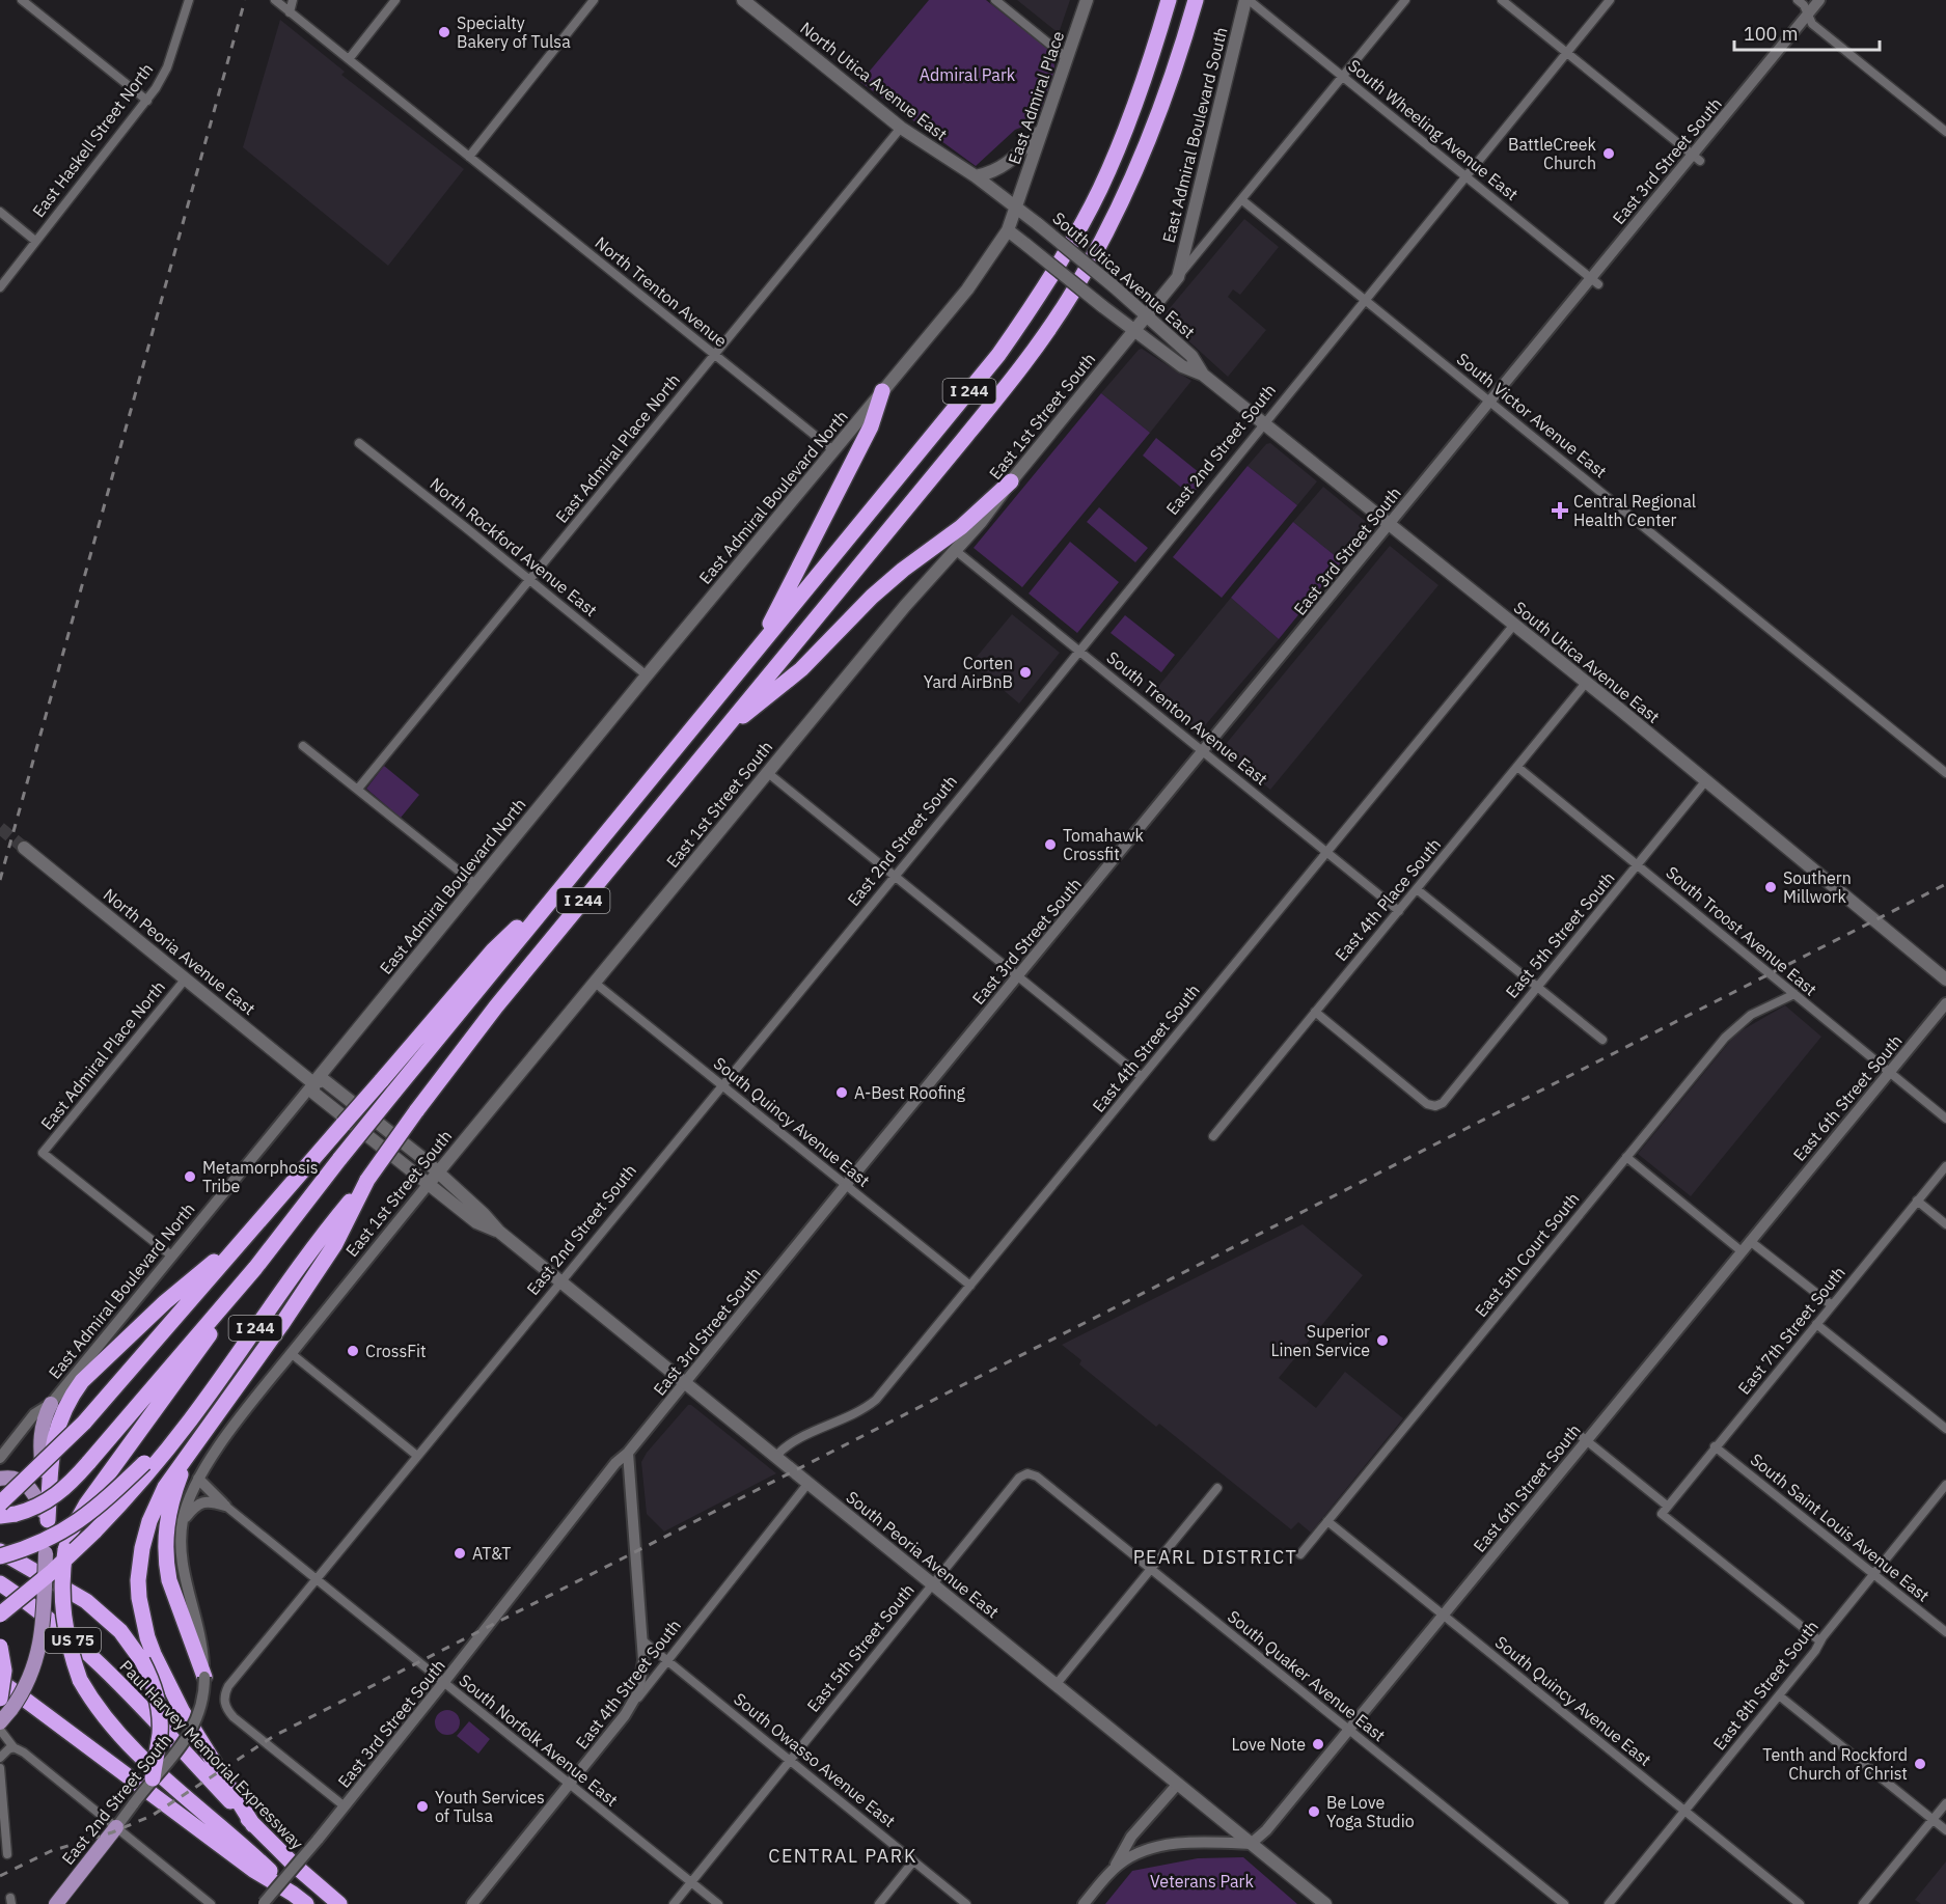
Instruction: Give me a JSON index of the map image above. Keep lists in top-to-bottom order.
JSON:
{
  "streets": {
    "highway": ["I 244", "US 75", "Paul Harvey Memorial Expressway"],
    "main road": [
      "North Utica Avenue East",
      "East Admiral Place",
      "East Admiral Boulevard South",
      "South Utica Avenue East",
      "East 1st Street South",
      "East 2nd Street South",
      "East Admiral Boulevard North",
      "North Peoria Avenue East",
      "South Peoria Avenue East"
    ],
    "street": [
      "South Wheeling Avenue East",
      "East Haskell Street North",
      "East 3rd Street South",
      "North Trenton Avenue",
      "South Victor Avenue East",
      "East Admiral Place North",
      "North Rockford Avenue East",
      "South Trenton Avenue East",
      "East 4th Place South",
      "South Troost Avenue East",
      "East 5th Street South",
      "East 4th Street South",
      "East 6th Street South",
      "South Quincy Avenue East",
      "East 5th Court South",
      "East 7th Street South",
      "South Saint Louis Avenue East",
      "South Quaker Avenue East",
      "East 8th Street South",
      "South Norfolk Avenue East",
      "South Owasso Avenue East"
    ]
  },
  "crossings": [
    ["North Utica Avenue East", "East Admiral Place"],
    ["North Utica Avenue East", "South Utica Avenue East"],
    ["North Utica Avenue East", "East Admiral Place North"],
    ["East Admiral Place", "South Utica Avenue East"],
    ["South Wheeling Avenue East", "East Admiral Boulevard South"],
    ["South Wheeling Avenue East", "East 3rd Street South"],
    ["South Wheeling Avenue East", "East 1st Street South"],
    ["South Wheeling Avenue East", "East 2nd Street South"],
    ["East Admiral Boulevard South", "East 1st Street South"],
    ["East 3rd Street South", "South Utica Avenue East"],
    ["East 3rd Street South", "South Victor Avenue East"],
    ["East 3rd Street South", "East 2nd Street South"],
    ["East 3rd Street South", "South Trenton Avenue East"],
    ["East 3rd Street South", "South Quincy Avenue East"],
    ["East 3rd Street South", "South Peoria Avenue East"],
    ["East 3rd Street South", "South Norfolk Avenue East"],
    ["South Utica Avenue East", "East 1st Street South"],
    ["South Utica Avenue East", "East 2nd Street South"],
    ["South Utica Avenue East", "East 4th Place South"],
    ["South Utica Avenue East", "East 5th Street South"],
    ["South Utica Avenue East", "East 4th Street South"],
    ["North Trenton Avenue", "East Admiral Place North"],
    ["North Trenton Avenue", "East Admiral Boulevard North"],
    ["South Victor Avenue East", "East 1st Street South"],
    ["South Victor Avenue East", "East 2nd Street South"],
    ["East 1st Street South", "East 2nd Street South"],
    ["East 1st Street South", "South Trenton Avenue East"],
    ["East 1st Street South", "South Quincy Avenue East"],
    ["East 1st Street South", "South Peoria Avenue East"],
    ["East Admiral Place North", "East Admiral Boulevard North"],
    ["East Admiral Place North", "North Rockford Avenue East"],
    ["East Admiral Place North", "North Peoria Avenue East"],
    ["East 2nd Street South", "South Trenton Avenue East"],
    ["East 2nd Street South", "South Quincy Avenue East"],
    ["East 2nd Street South", "South Peoria Avenue East"],
    ["East 2nd Street South", "South Norfolk Avenue East"],
    ["East Admiral Boulevard North", "North Rockford Avenue East"],
    ["East Admiral Boulevard North", "North Peoria Avenue East"],
    ["East Admiral Boulevard North", "South Peoria Avenue East"],
    ["South Trenton Avenue East", "East 4th Place South"],
    ["South Trenton Avenue East", "East 4th Street South"],
    ["East 4th Place South", "South Troost Avenue East"],
    ["East 4th Place South", "East 5th Street South"],
    ["South Troost Avenue East", "East 5th Street South"],
    ["South Troost Avenue East", "East 6th Street South"],
    ["South Troost Avenue East", "East 5th Court South"],
    ["East 5th Street South", "South Peoria Avenue East"],
    ["East 5th Street South", "South Quaker Avenue East"],
    ["East 5th Street South", "South Norfolk Avenue East"],
    ["East 5th Street South", "South Owasso Avenue East"],
    ["North Peoria Avenue East", "South Peoria Avenue East"],
    ["East 4th Street South", "South Quincy Avenue East"],
    ["East 4th Street South", "South Peoria Avenue East"],
    ["East 4th Street South", "South Norfolk Avenue East"],
    ["East 4th Street South", "South Owasso Avenue East"],
    ["East 6th Street South", "South Quincy Avenue East"],
    ["East 6th Street South", "South Peoria Avenue East"],
    ["East 6th Street South", "South Quaker Avenue East"],
    ["South Quincy Avenue East", "East 5th Court South"],
    ["South Quincy Avenue East", "East 8th Street South"],
    ["East 7th Street South", "South Saint Louis Avenue East"],
    ["South Saint Louis Avenue East", "East 8th Street South"]
  ],
  "districts": ["PEARL DISTRICT", "CENTRAL PARK"],
  "parks": ["Admiral Park", "Veterans Park"],
  "places": {
    "other": [
      "Specialty Bakery of Tulsa",
      "BattleCreek Church",
      "Corten Yard AirBnB",
      "Tomahawk Crossfit",
      "Southern Millwork",
      "A-Best Roofing",
      "Metamorphosis Tribe",
      "Superior Linen Service",
      "CrossFit",
      "AT&T",
      "Love Note",
      "Tenth and Rockford Church of Christ",
      "Youth Services of Tulsa",
      "Be Love Yoga Studio"
    ],
    "health": ["Central Regional Health Center"]
  },
  "scale_bar": "100 m"
}
